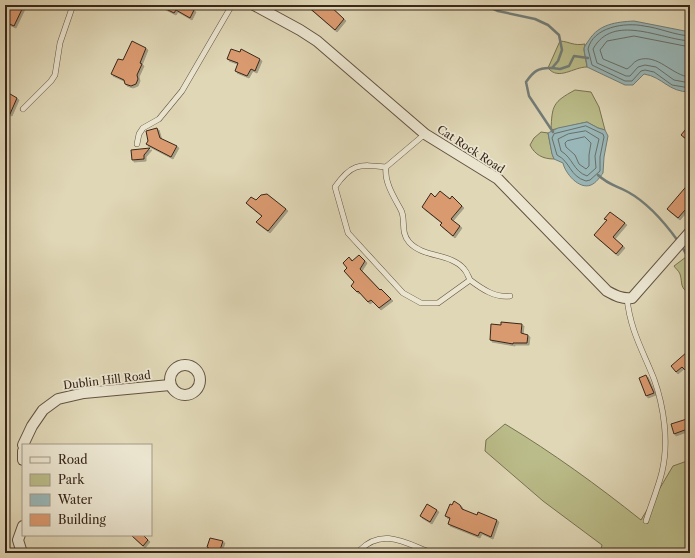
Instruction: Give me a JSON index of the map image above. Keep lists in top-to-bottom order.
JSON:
{
  "streets": {
    "street": ["Cat Rock Road", "Dublin Hill Road"]
  },
  "legend": [
    "Road",
    "Park",
    "Water",
    "Building"
  ]
}
